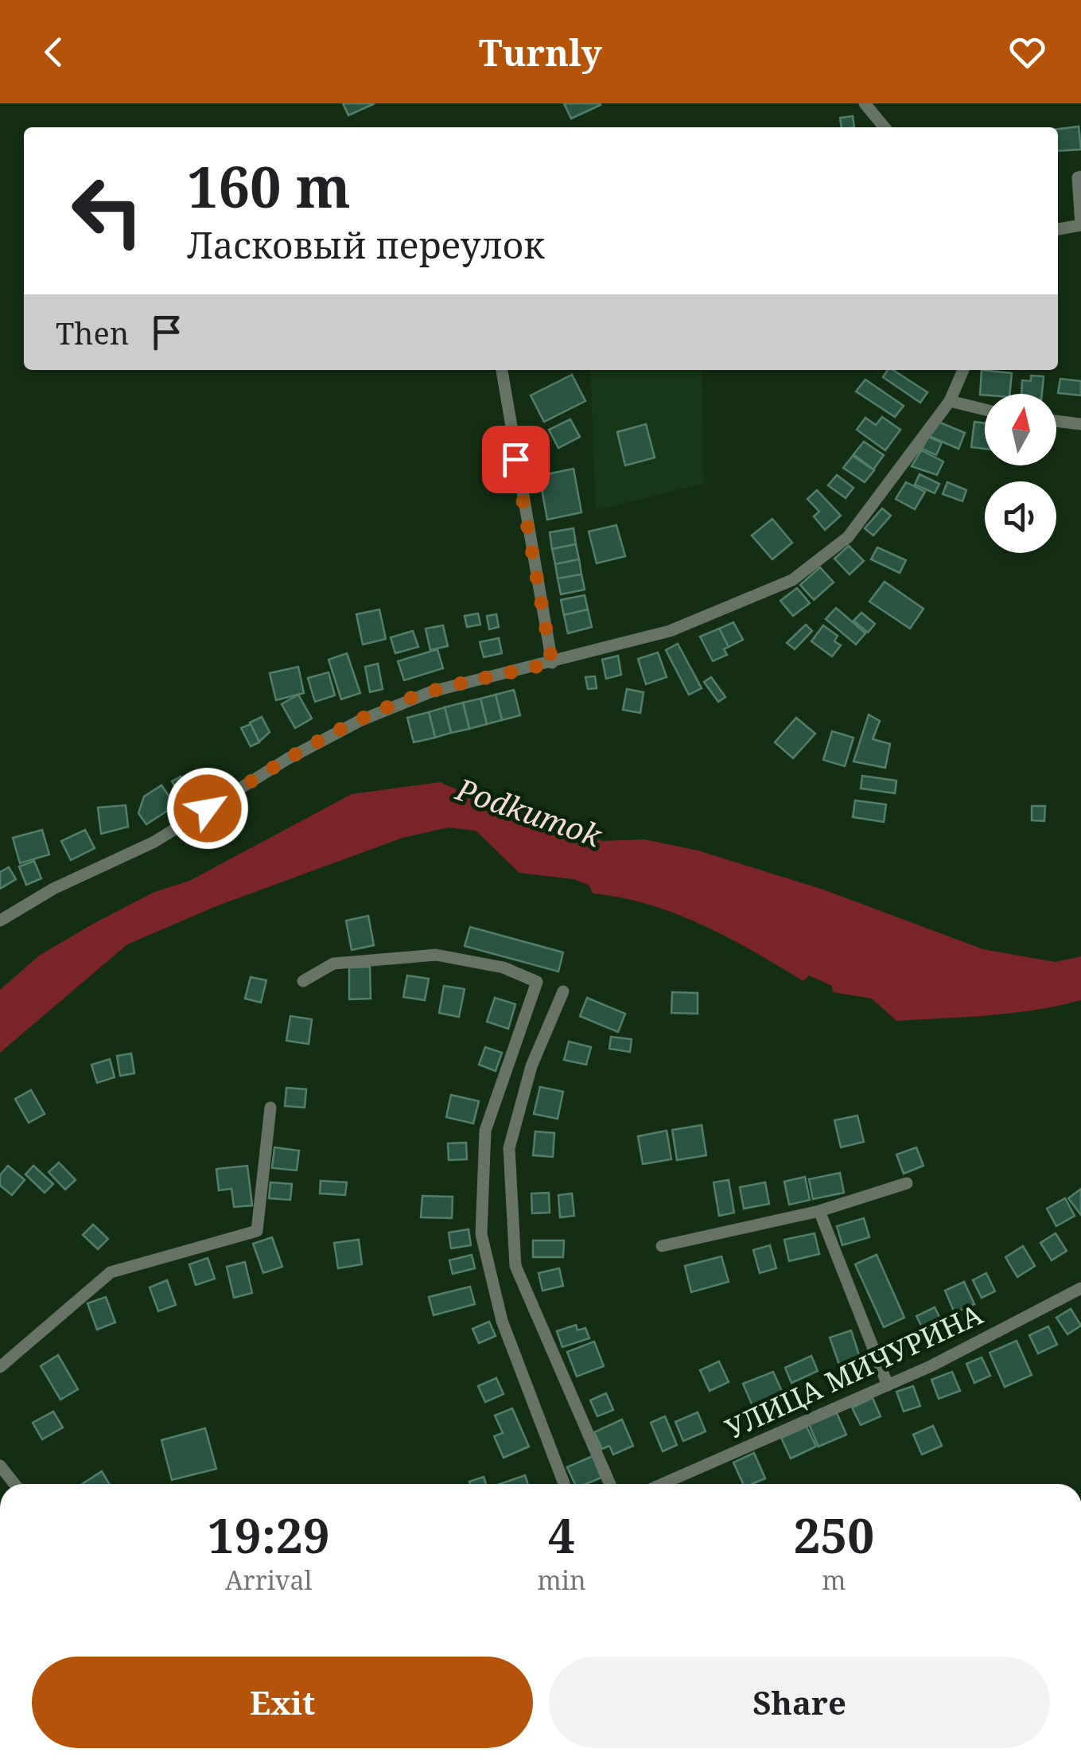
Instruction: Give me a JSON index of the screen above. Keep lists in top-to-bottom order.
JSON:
{
  "streets": {
    "street": ["УЛИЦА МИЧУРИНА"]
  },
  "water": ["Podkumok"],
  "north": "top",
  "page": {
    "header": "Turnly",
    "turn": ["160 m", "Ласковый переулок"],
    "then": "Then",
    "eta": [
      "19:29",
      "Arrival",
      "4",
      "min",
      "250",
      "m"
    ],
    "buttons": ["Exit", "Share"]
  }
}
